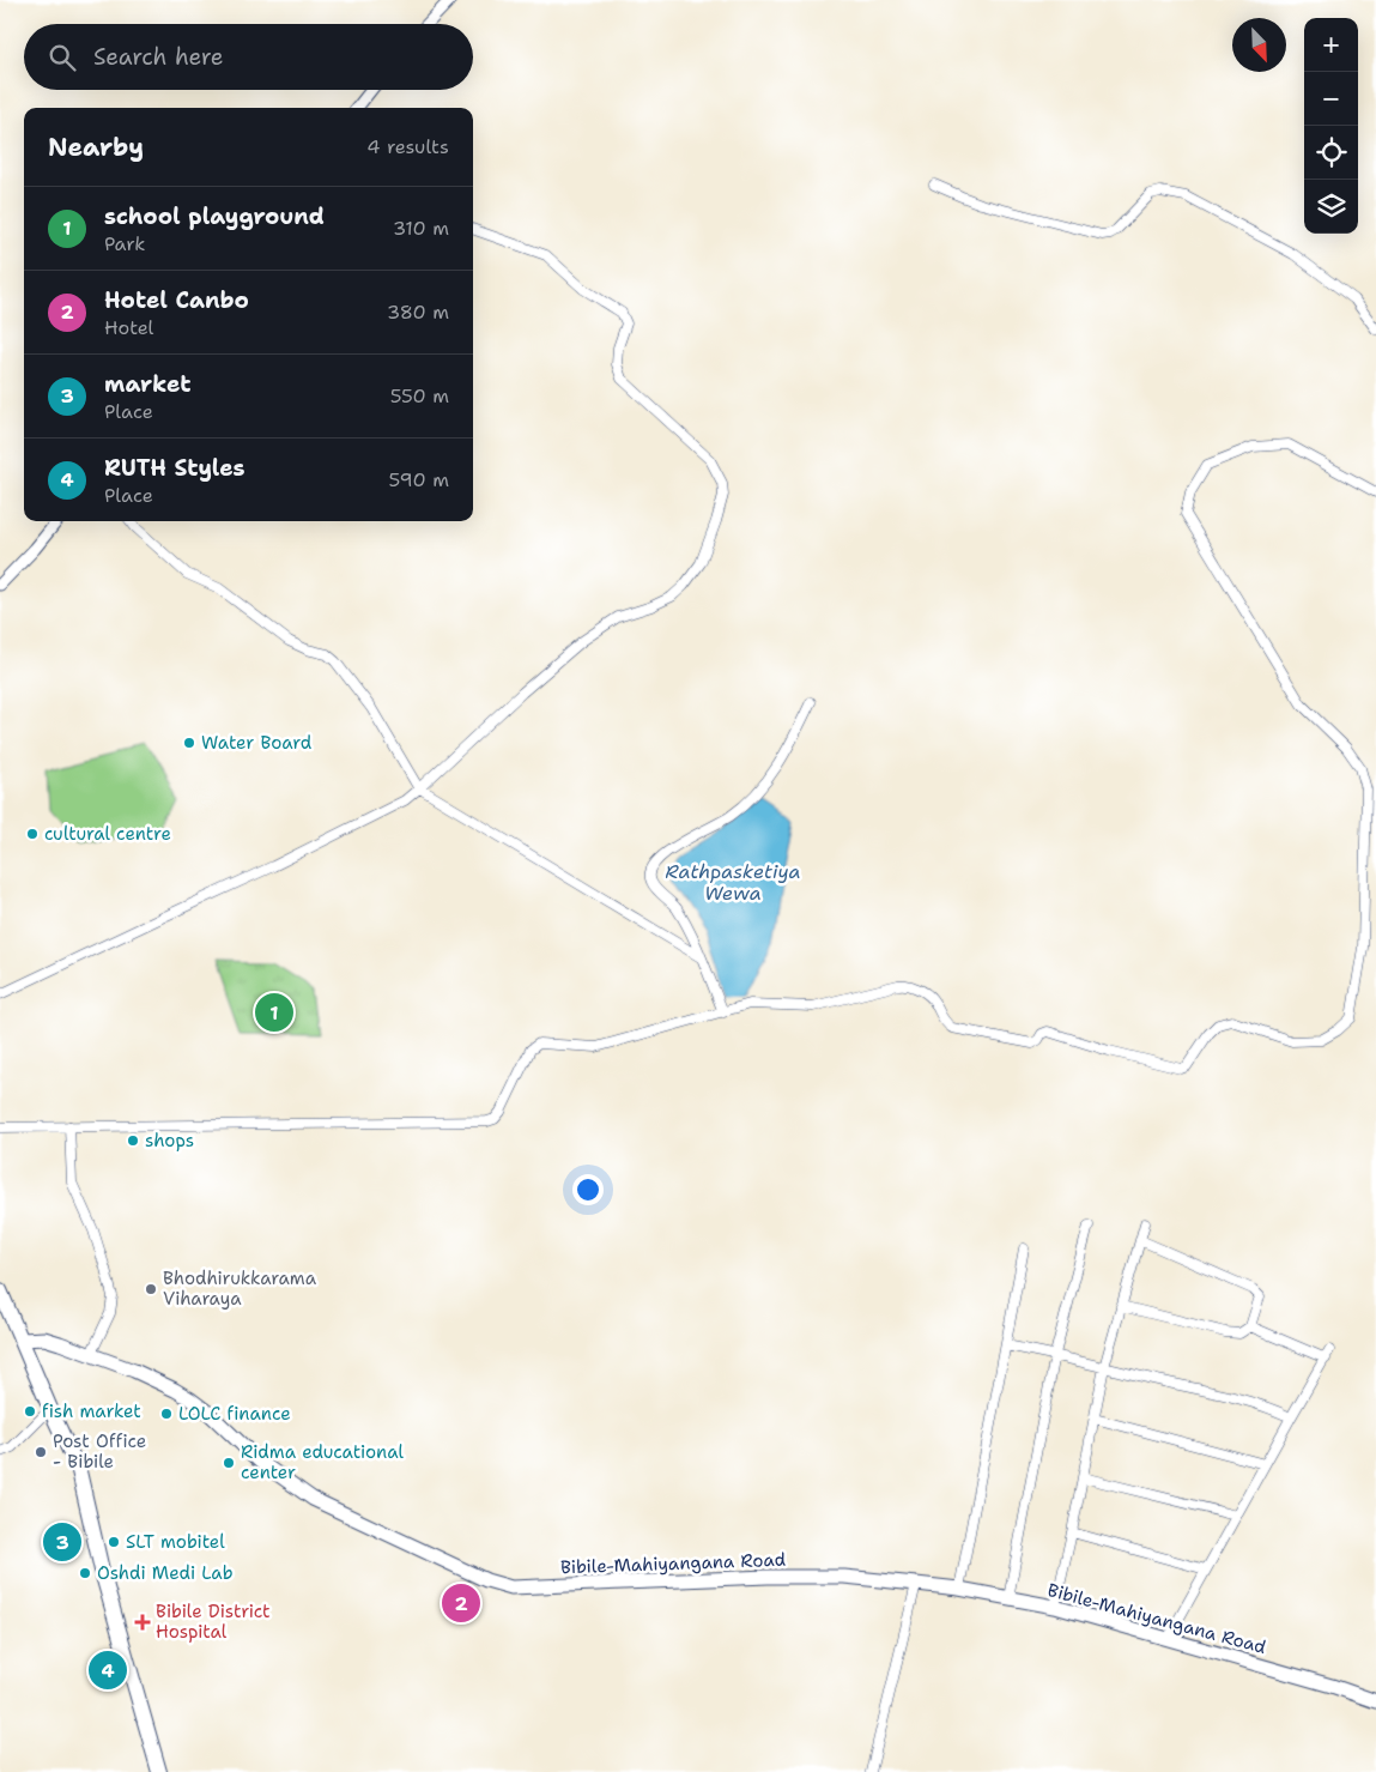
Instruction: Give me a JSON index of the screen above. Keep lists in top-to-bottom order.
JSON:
{
  "streets": {
    "main road": ["Bibile-Mahiyangana Road"]
  },
  "water": ["Rathpasketiya Wewa"],
  "places": {
    "other": [
      "Water Board",
      "cultural centre",
      "shops",
      "Bhodhirukkarama Viharaya",
      "fish market",
      "LOLC finance",
      "Post Office - Bibile",
      "Ridma educational center",
      "SLT mobitel",
      "Oshdi Medi Lab"
    ],
    "health": ["Bibile District Hospital"]
  },
  "north": "bottom right",
  "page": {
    "map_buttons": ["+", "−"],
    "search": "Search here",
    "heading": ["Nearby", "4 results"],
    "list": [
      {
        "mark": "1",
        "name": "school playground",
        "note": "Park",
        "value": "310 m"
      },
      {
        "mark": "2",
        "name": "Hotel Canbo",
        "note": "Hotel",
        "value": "380 m"
      },
      {
        "mark": "3",
        "name": "market",
        "note": "Place",
        "value": "550 m"
      },
      {
        "mark": "4",
        "name": "RUTH Styles",
        "note": "Place",
        "value": "590 m"
      }
    ],
    "pins": [
      "1",
      "3",
      "2",
      "4"
    ]
  }
}
